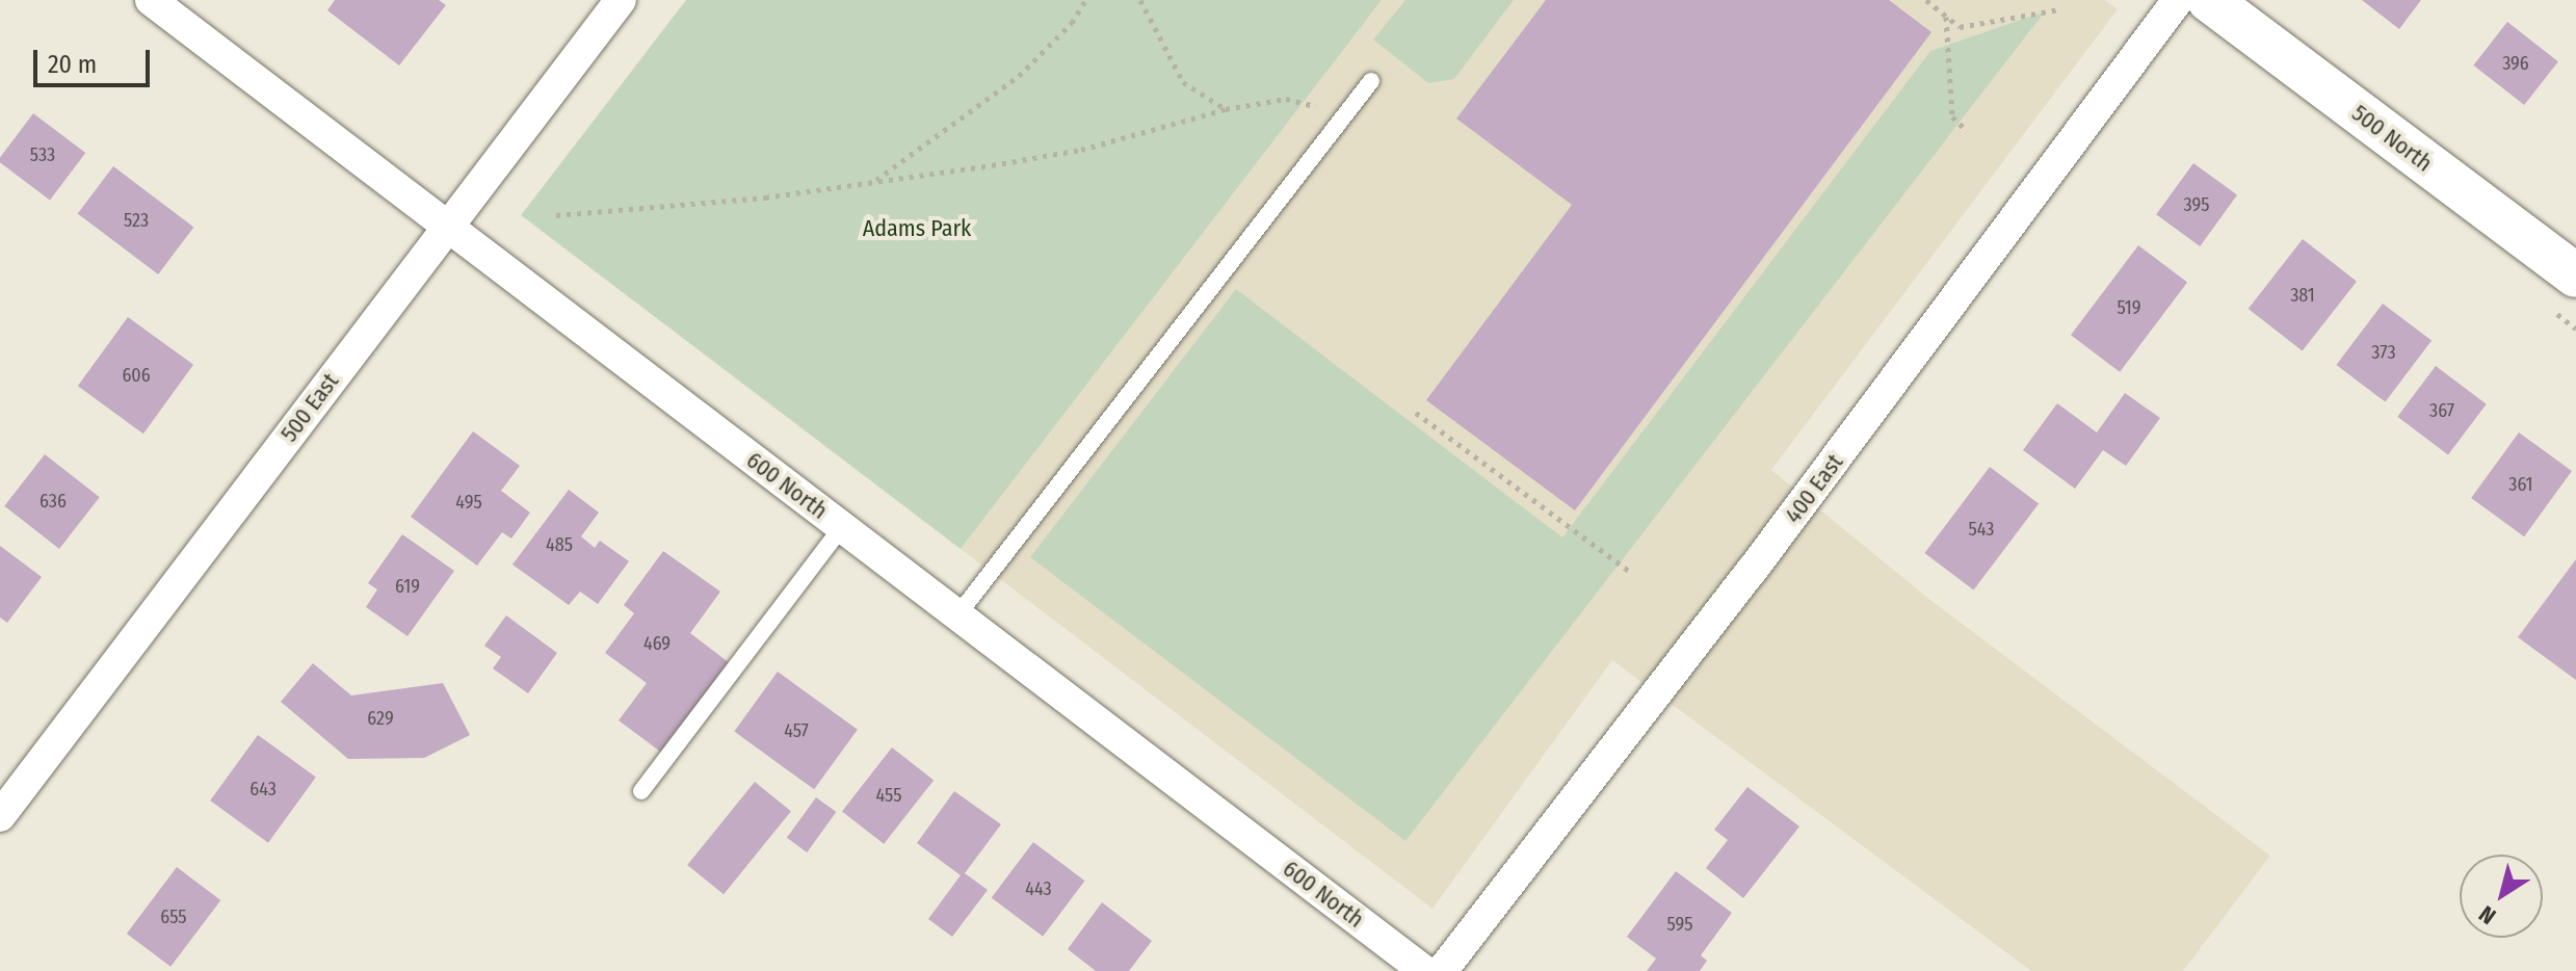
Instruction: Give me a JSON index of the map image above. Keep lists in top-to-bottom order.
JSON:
{
  "streets": {
    "street": [
      "500 North",
      "500 East",
      "600 North",
      "400 East"
    ]
  },
  "crossings": [
    ["500 East", "600 North"]
  ],
  "parks": ["Adams Park"],
  "house_numbers": [
    "396",
    "533",
    "395",
    "523",
    "381",
    "519",
    "373",
    "606",
    "367",
    "361",
    "636",
    "495",
    "543",
    "485",
    "619",
    "469",
    "629",
    "457",
    "643",
    "455",
    "443",
    "655",
    "595"
  ],
  "scale_bar": "20 m",
  "north": "bottom left"
}
